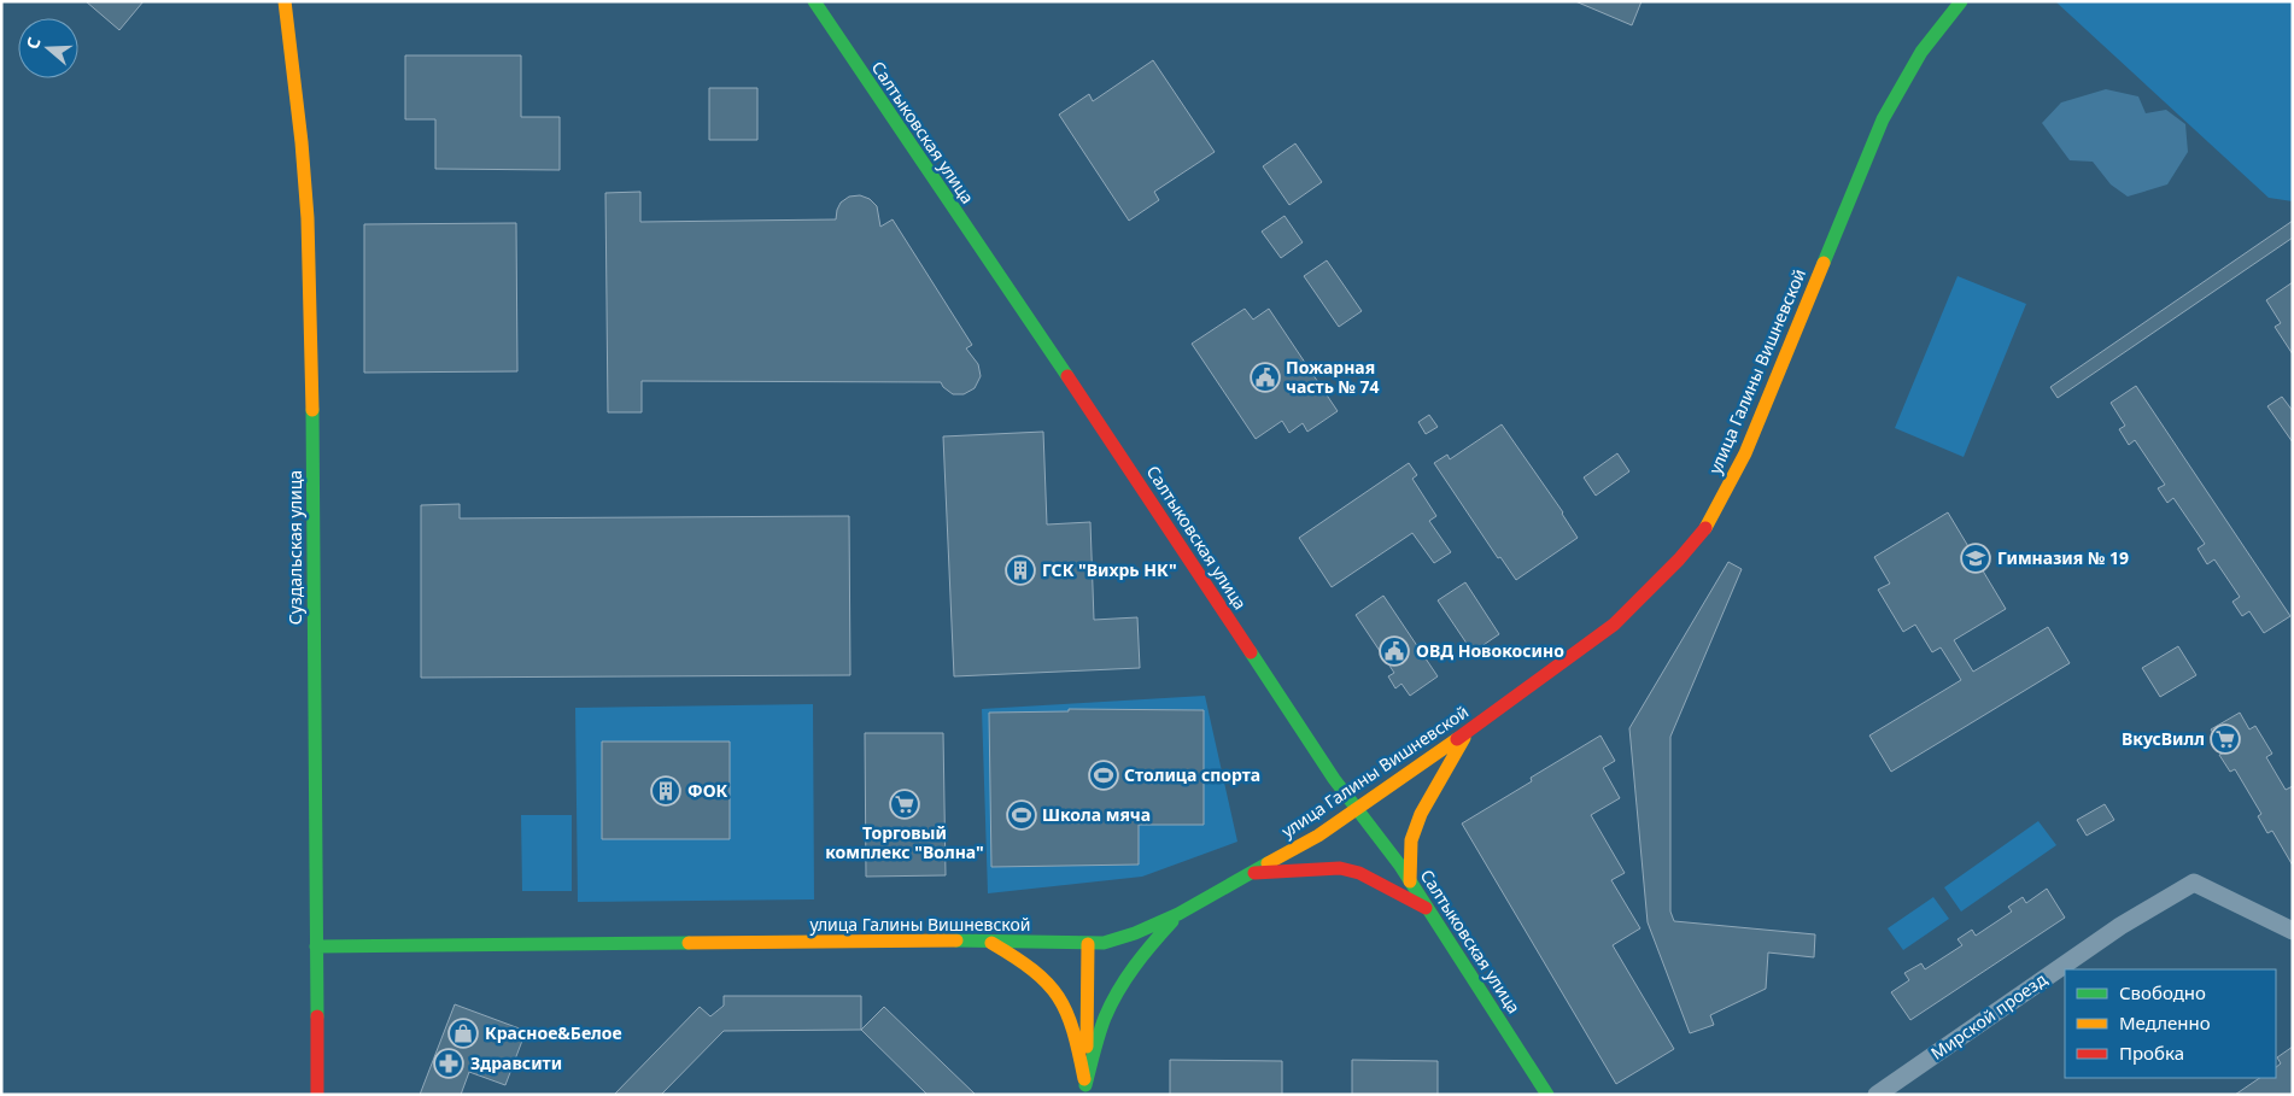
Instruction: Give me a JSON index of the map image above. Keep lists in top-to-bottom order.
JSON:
{
  "streets": {
    "street": [
      "Салтыковская улица",
      "улица Галины Вишневской",
      "Суздальская улица",
      "Мирской проезд"
    ]
  },
  "crossings": [
    ["Салтыковская улица", "улица Галины Вишневской"],
    ["улица Галины Вишневской", "Суздальская улица"]
  ],
  "places": {
    "public building": ["Пожарная часть № 74", "ОВД Новокосино"],
    "school or university": ["Гимназия № 19"],
    "building": ["ГСК \"Вихрь НК\"", "ФОК"],
    "supermarket": ["ВкусВилл", "Торговый комплекс \"Волна\""],
    "sports": ["Столица спорта", "Школа мяча"],
    "shop": ["Красное&Белое"],
    "pharmacy": ["Здравсити"]
  },
  "legend": ["Свободно", "Медленно", "Пробка"],
  "north": "left"
}
